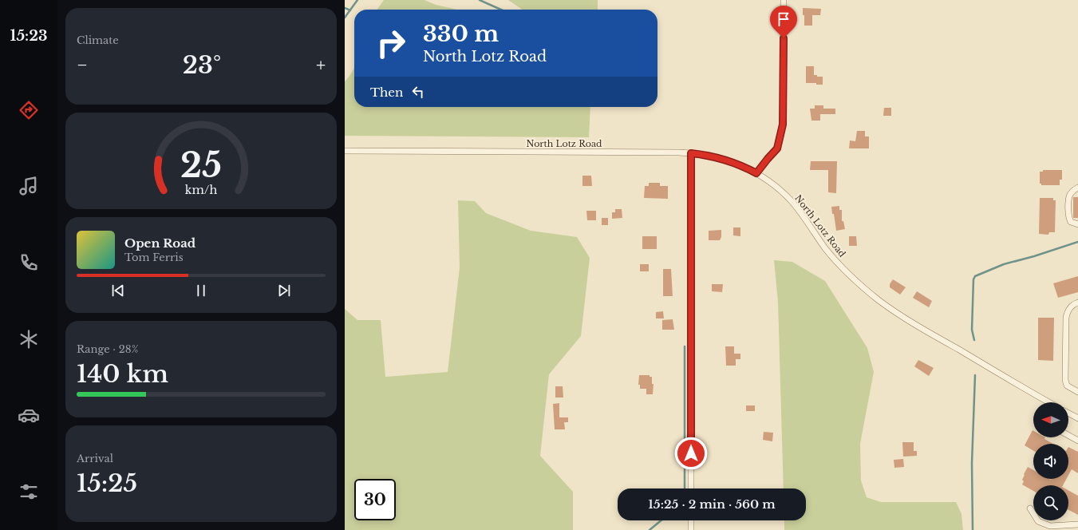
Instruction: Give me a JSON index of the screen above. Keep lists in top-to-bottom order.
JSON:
{
  "streets": {
    "street": ["North Lotz Road"]
  },
  "north": "left",
  "page": {
    "tabs": "15:23",
    "tile": [
      "Climate",
      ["Range · 28%", "140 km"],
      ["Arrival", "15:25"]
    ],
    "turn": ["330 m", "North Lotz Road"],
    "heat": ["−", "23°", "+"],
    "then": "Then",
    "song": ["Open Road", "Tom Ferris"],
    "limit": "30",
    "trip": "15:25 · 2 min · 560 m",
    "gauge": ["25", "km/h"]
  }
}
